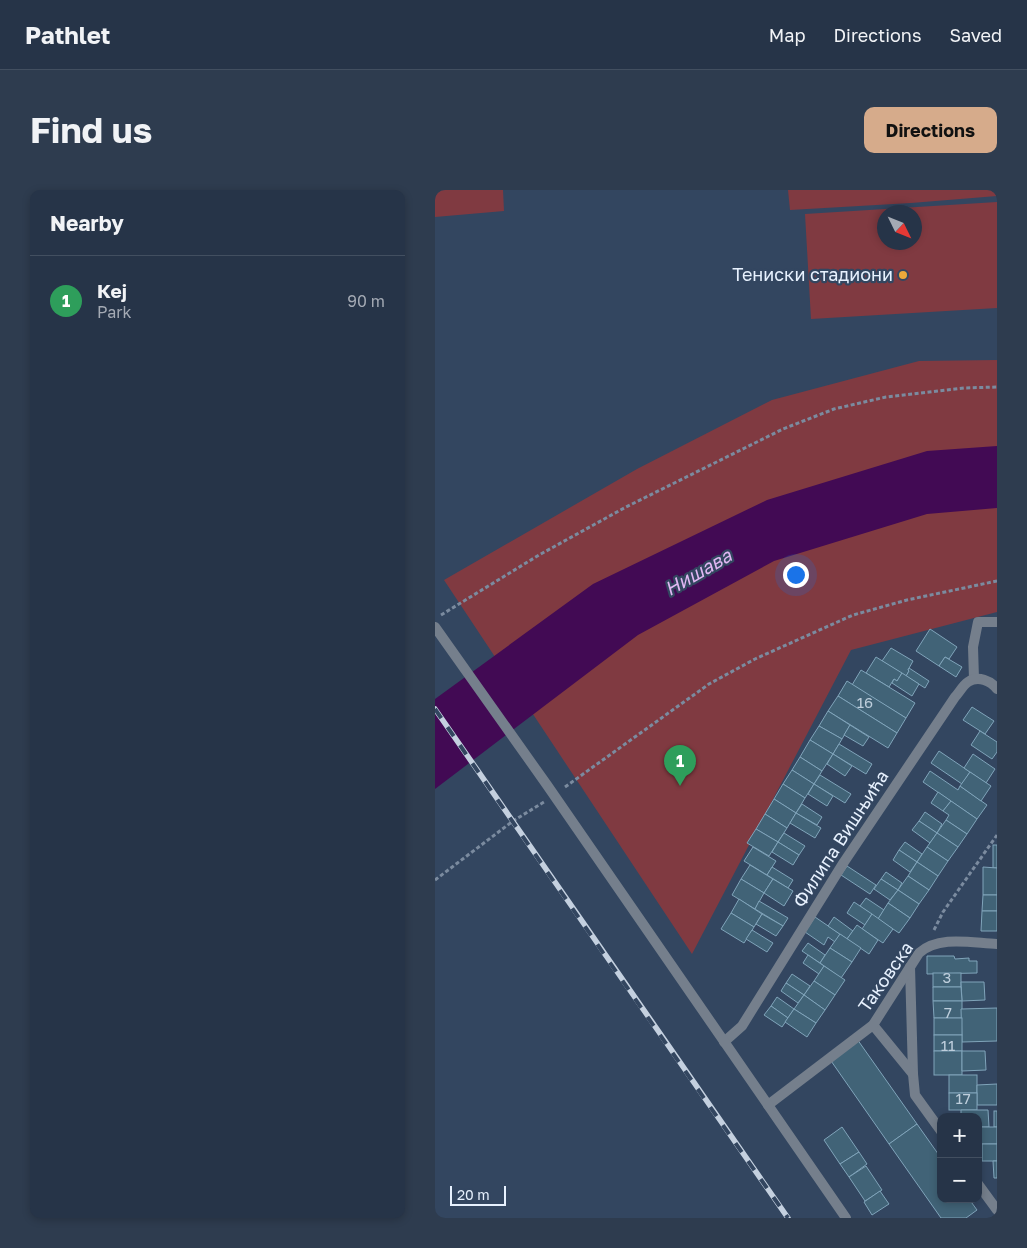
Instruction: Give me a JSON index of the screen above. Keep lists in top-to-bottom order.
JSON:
{
  "streets": {
    "street": ["Филипа Вишњића", "Таковска"]
  },
  "water": ["Нишава"],
  "places": ["Тениски стадиони"],
  "house_numbers": [
    "16",
    "3",
    "7",
    "11",
    "17"
  ],
  "scale_bar": "20 m",
  "north": "bottom right",
  "page": {
    "header": "Pathlet",
    "nav": ["Map", "Directions", "Saved"],
    "buttons": "Directions",
    "title": "Find us",
    "heading": "Nearby",
    "list": [
      {
        "mark": "1",
        "name": "Кеј",
        "note": "Park",
        "value": "90 m"
      }
    ],
    "pins": "1",
    "map_buttons": ["+", "−"],
    "scale": "20 m"
  }
}
